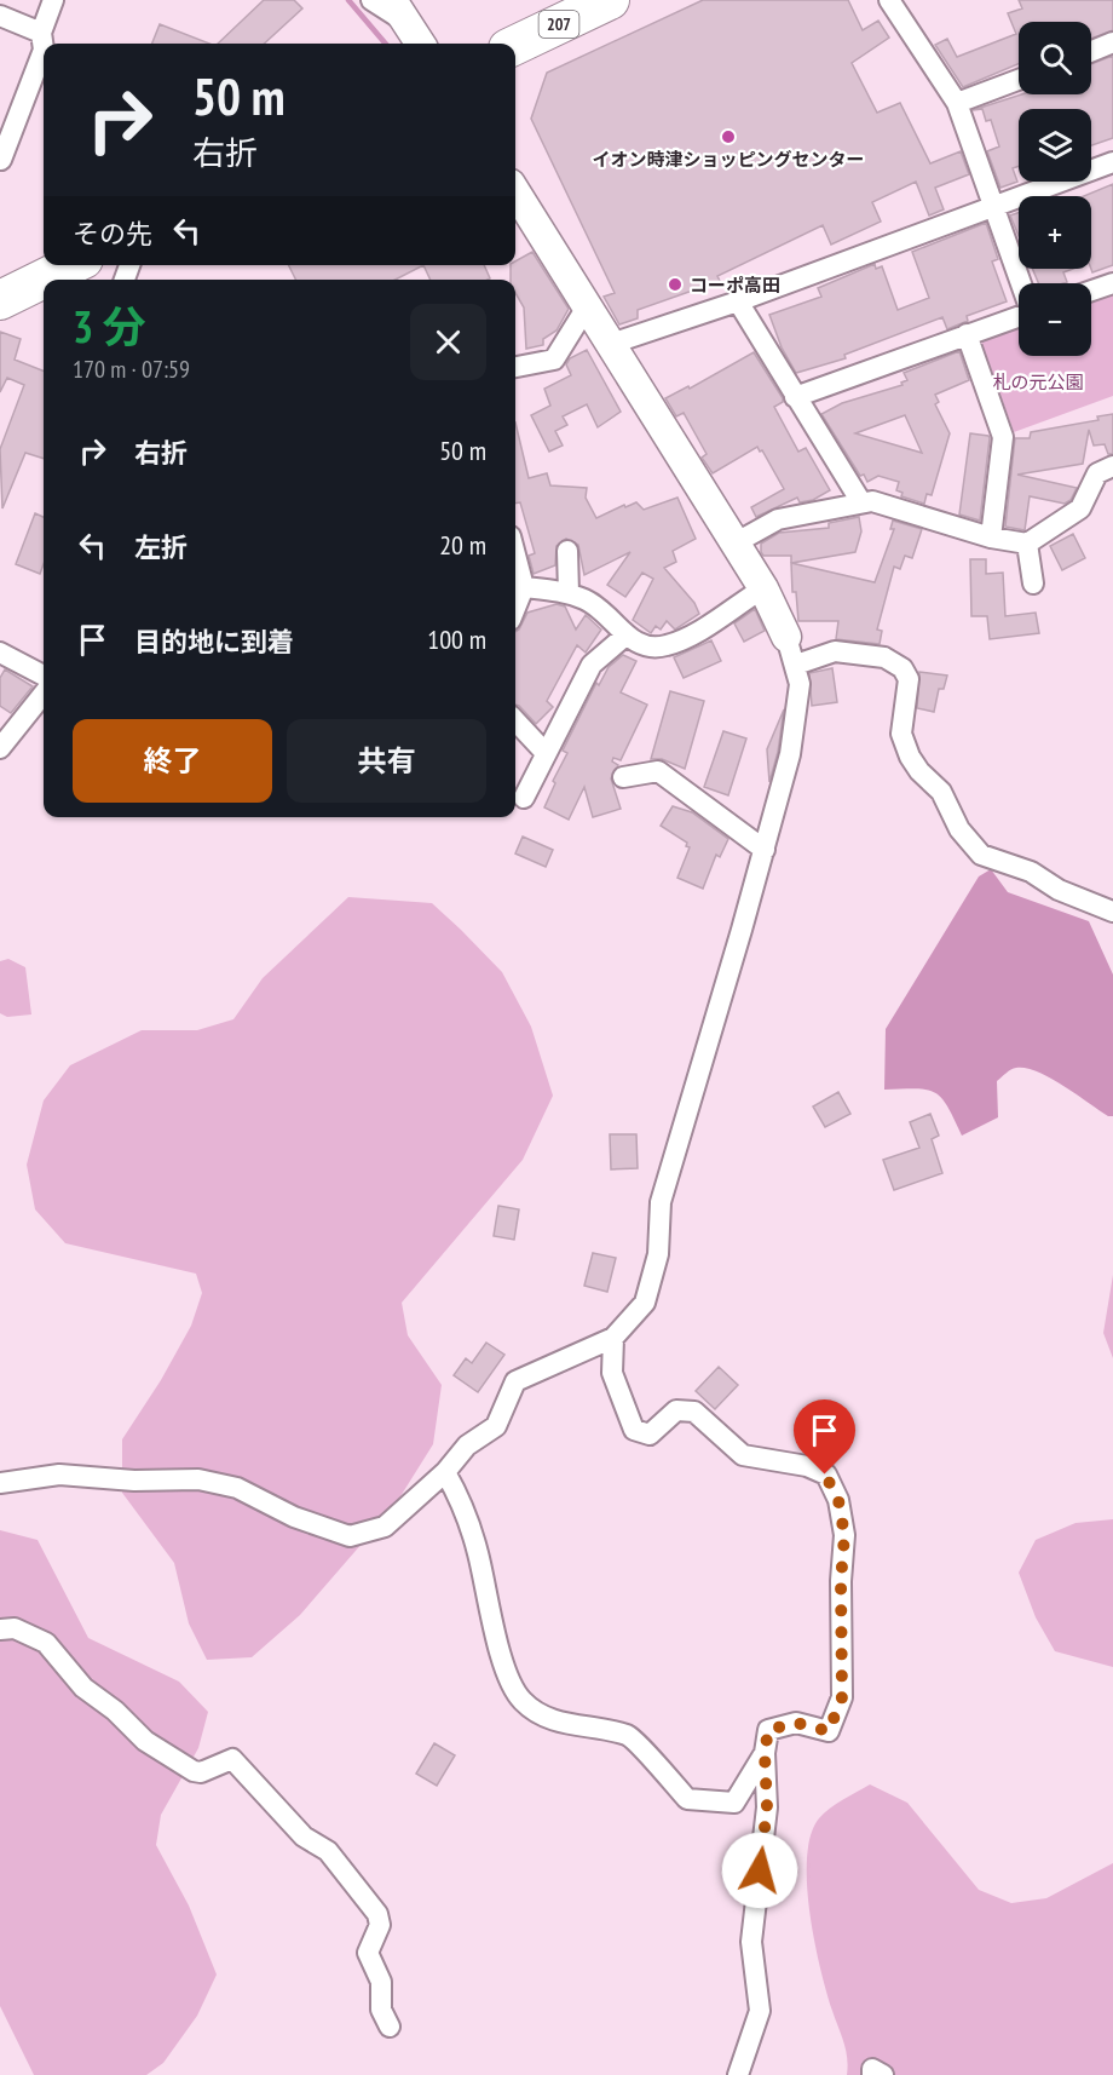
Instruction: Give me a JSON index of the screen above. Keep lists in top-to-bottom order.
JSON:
{
  "streets": {
    "highway": ["207"]
  },
  "parks": ["札の元公園"],
  "places": ["イオン時津ショッピングセンター", "コーポ高田"],
  "page": {
    "map_buttons": ["+", "−"],
    "turn": ["50 m", "右折"],
    "then": "その先",
    "heading": ["3 分", "170 m · 07:59"],
    "list": [
      {
        "name": "右折",
        "value": "50 m"
      },
      {
        "name": "左折",
        "value": "20 m"
      },
      {
        "name": "目的地に到着",
        "value": "100 m"
      }
    ],
    "buttons": ["終了", "共有"]
  }
}
